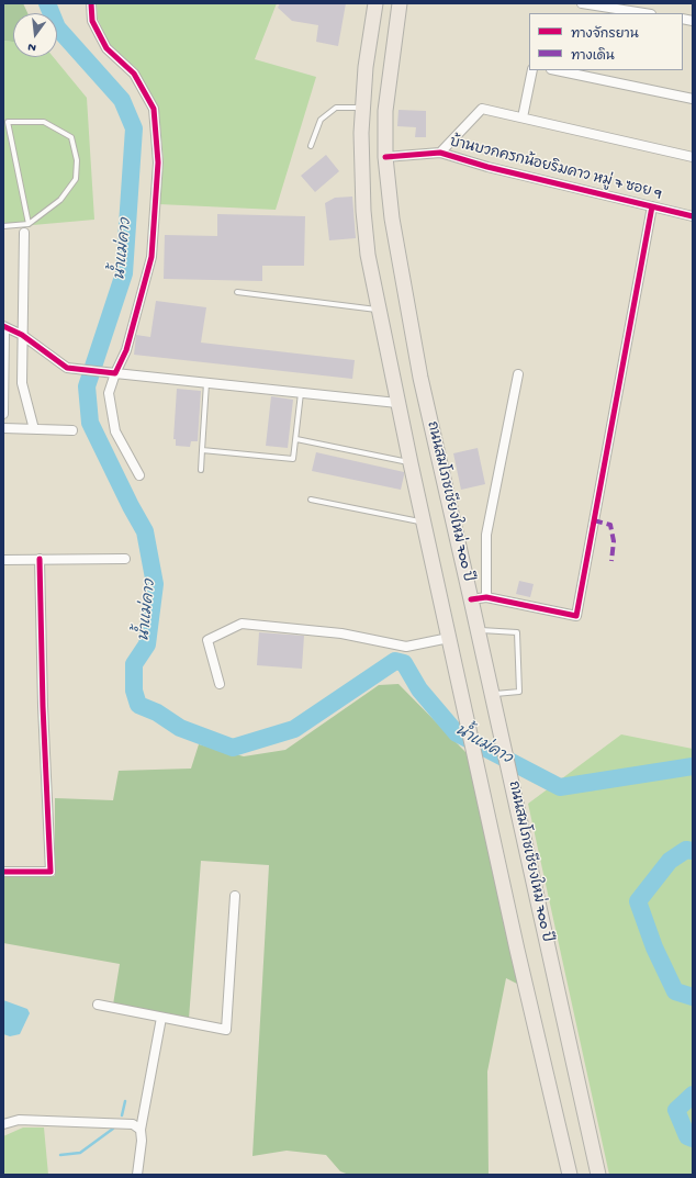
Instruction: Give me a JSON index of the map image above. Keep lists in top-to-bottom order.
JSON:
{
  "streets": {
    "main road": ["ถนนสมโภชเชียงใหม่ 700 ปี"],
    "street": ["บ้านบวกครกน้อยริมคาว หมู่ 7 ซอย 9"]
  },
  "crossings": [
    ["บ้านบวกครกน้อยริมคาว หมู่ 7 ซอย 9", "ถนนสมโภชเชียงใหม่ 700 ปี"]
  ],
  "water": ["น้ำแม่คาว"],
  "legend": ["ทางจักรยาน", "ทางเดิน"],
  "north": "bottom"
}
